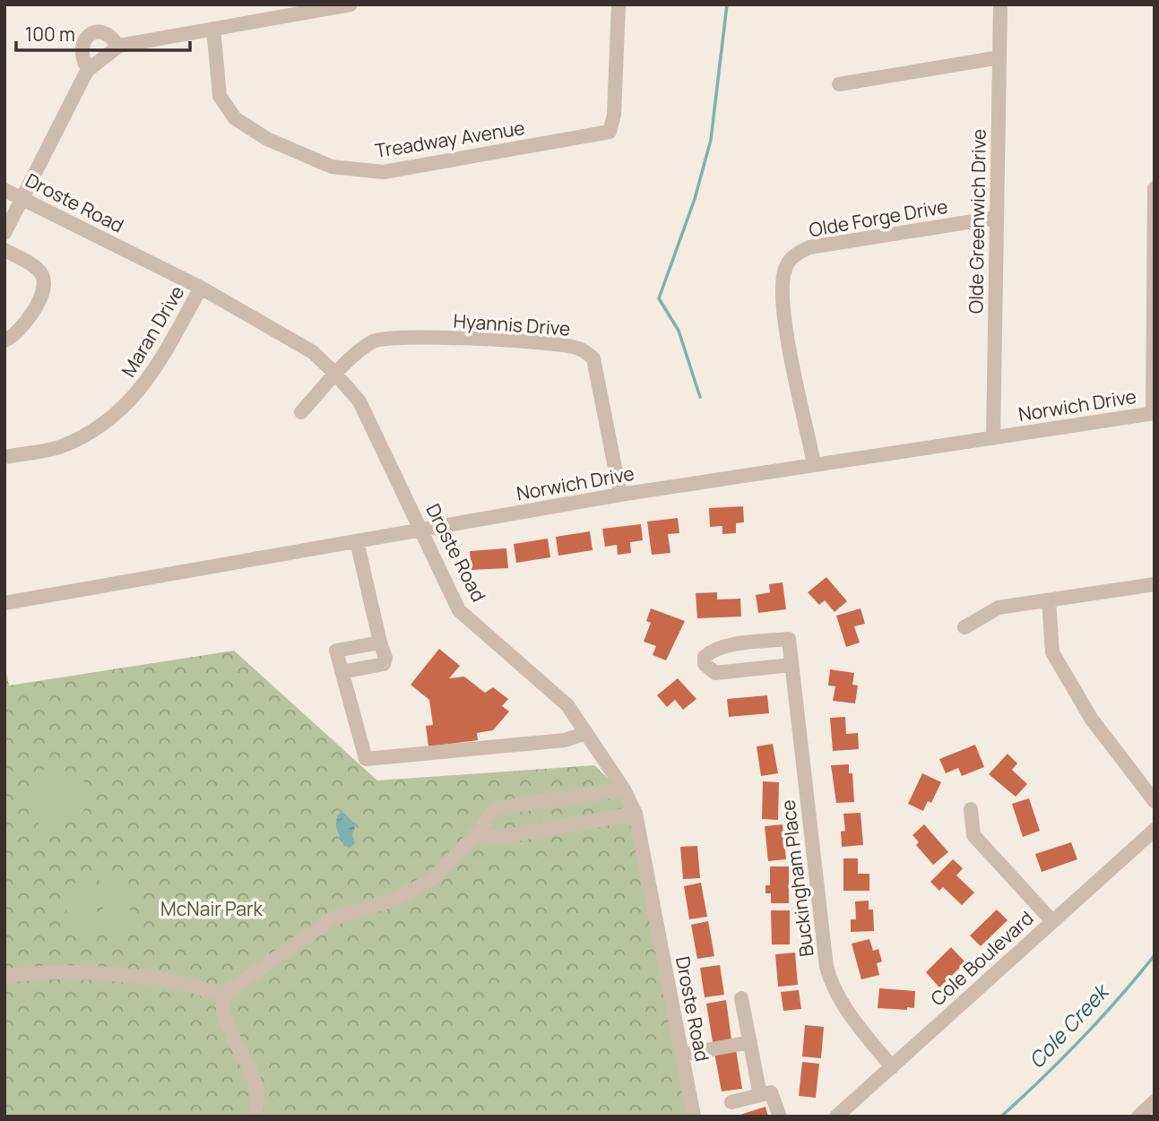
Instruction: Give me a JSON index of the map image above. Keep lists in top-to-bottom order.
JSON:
{
  "streets": {
    "street": [
      "Treadway Avenue",
      "Droste Road",
      "Olde Forge Drive",
      "Olde Greenwich Drive",
      "Hyannis Drive",
      "Maran Drive",
      "Norwich Drive",
      "Buckingham Place",
      "Cole Boulevard"
    ]
  },
  "crossings": [
    ["Droste Road", "Hyannis Drive"],
    ["Droste Road", "Maran Drive"],
    ["Droste Road", "Norwich Drive"],
    ["Olde Forge Drive", "Olde Greenwich Drive"],
    ["Olde Forge Drive", "Norwich Drive"],
    ["Olde Greenwich Drive", "Norwich Drive"],
    ["Hyannis Drive", "Norwich Drive"],
    ["Buckingham Place", "Cole Boulevard"]
  ],
  "water": ["Cole Creek"],
  "parks": ["McNair Park"],
  "scale_bar": "100 m"
}
